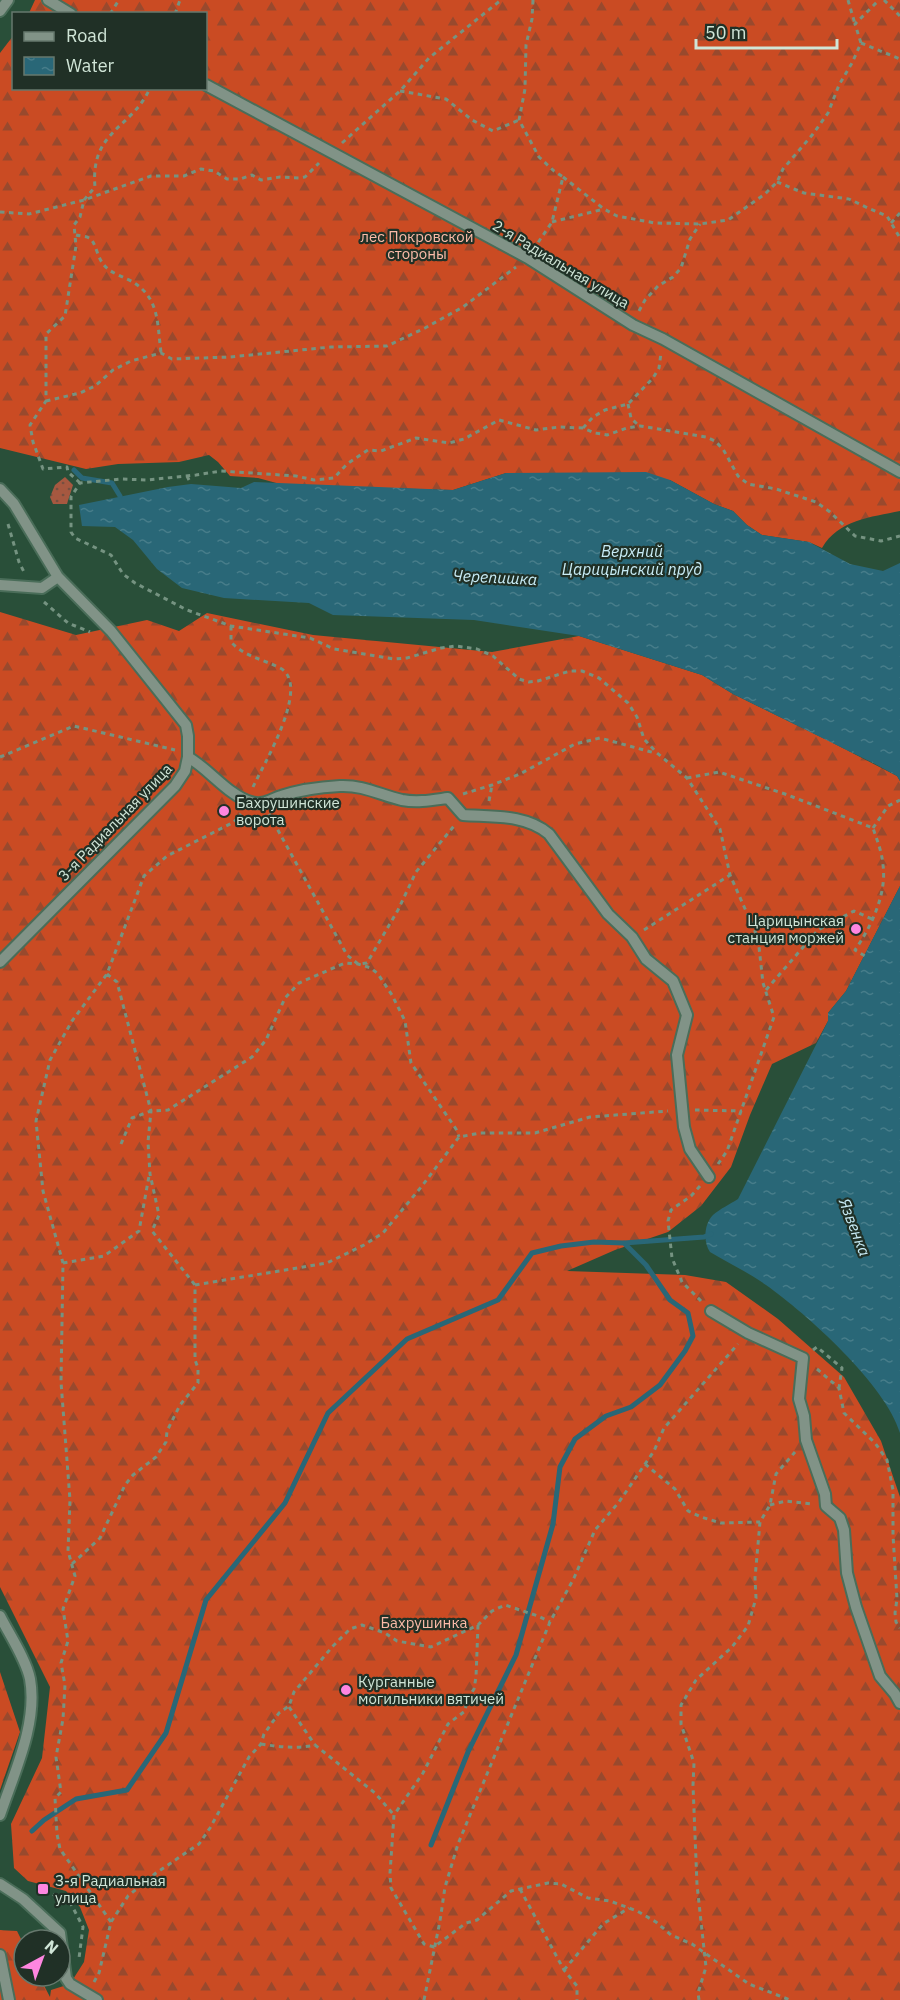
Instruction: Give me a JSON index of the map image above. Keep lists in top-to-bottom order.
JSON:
{
  "streets": {
    "street": ["2-я Радиальная улица", "3-я Радиальная улица"]
  },
  "water": ["Верхний Царицынский пруд", "Черепишка", "Язвенка"],
  "parks": ["лес Покровской стороны", "Бахрушинка"],
  "places": {
    "other": ["Бахрушинские ворота", "Царицынская станция моржей", "Курганные могильники вятичей"],
    "transit": ["З-я Радиальная улица"]
  },
  "legend": ["Road", "Water"],
  "scale_bar": "50 m",
  "north": "top right"
}
